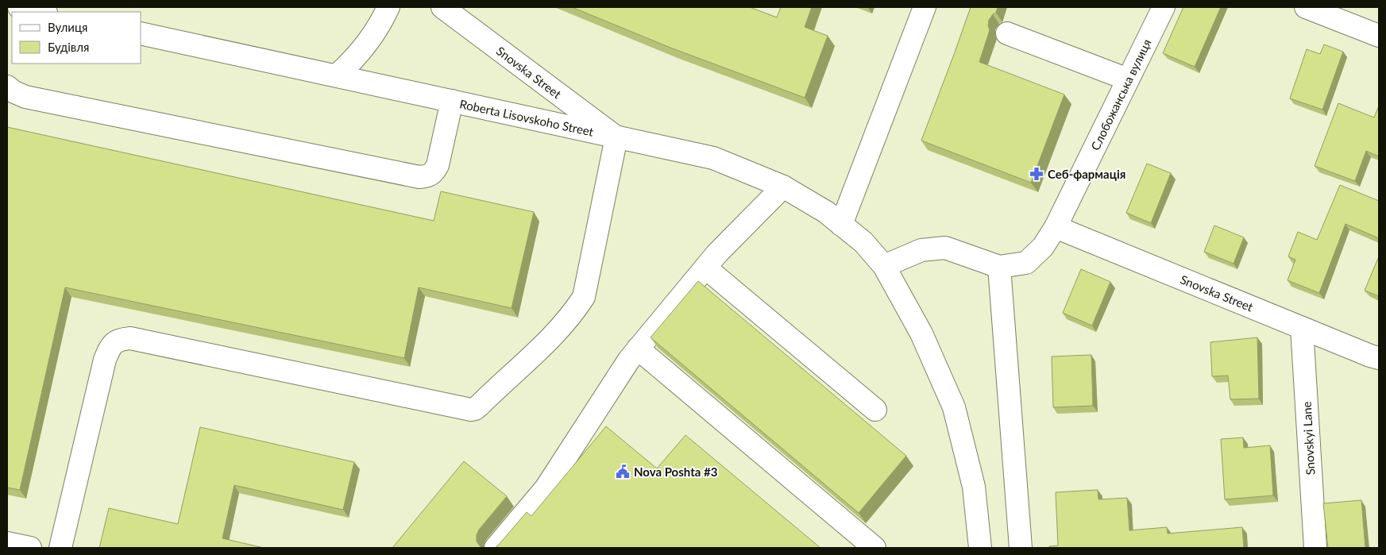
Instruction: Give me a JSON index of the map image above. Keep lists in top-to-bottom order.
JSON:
{
  "streets": {
    "street": [
      "Snovska Street",
      "Слобожанська вулиця",
      "Roberta Lisovskoho Street",
      "Snovskyi Lane"
    ]
  },
  "crossings": [
    ["Snovska Street", "Слобожанська вулиця"],
    ["Snovska Street", "Roberta Lisovskoho Street"],
    ["Snovska Street", "Snovskyi Lane"],
    ["Слобожанська вулиця", "Roberta Lisovskoho Street"]
  ],
  "places": {
    "pharmacy": ["Себ-фармація"],
    "public building": ["Nova Poshta #3"]
  },
  "legend": ["Вулиця", "Будівля"]
}
